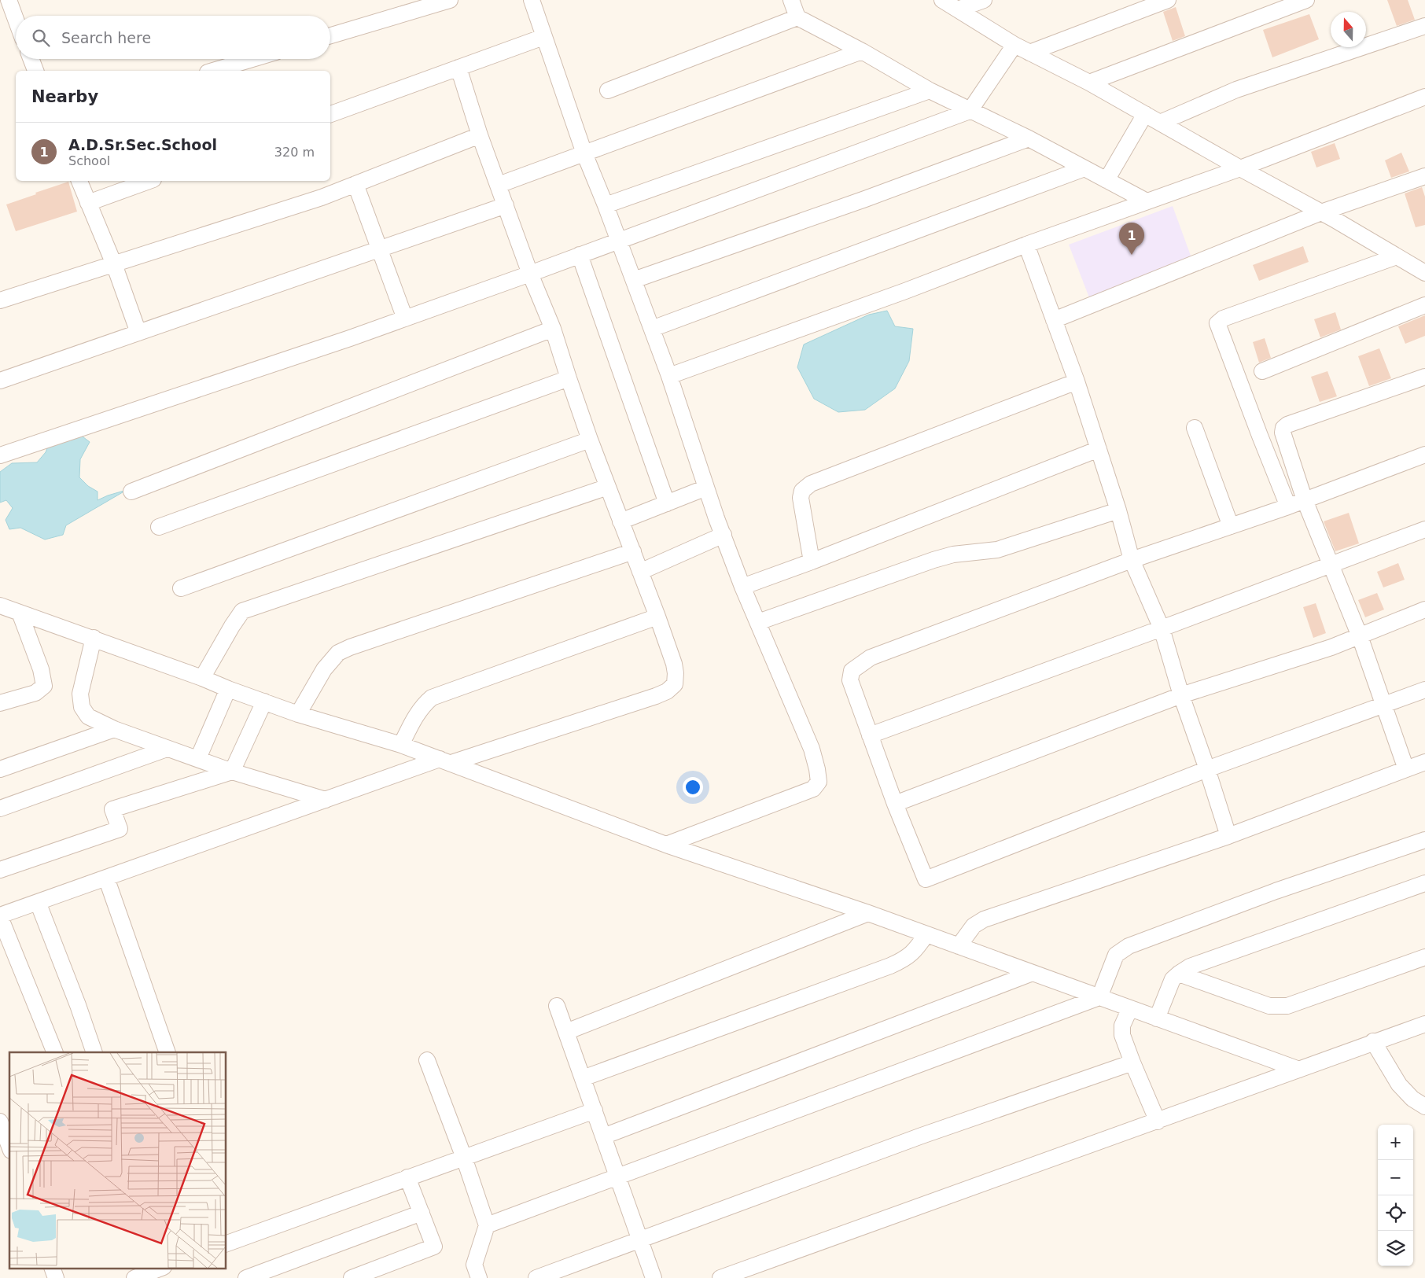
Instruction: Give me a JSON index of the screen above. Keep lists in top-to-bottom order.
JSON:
{
  "north": "top",
  "page": {
    "search": "Search here",
    "heading": "Nearby",
    "list": [
      {
        "mark": "1",
        "name": "A.D.Sr.Sec.School",
        "note": "School",
        "value": "320 m"
      }
    ],
    "pins": "1",
    "map_buttons": ["+", "−"]
  }
}
